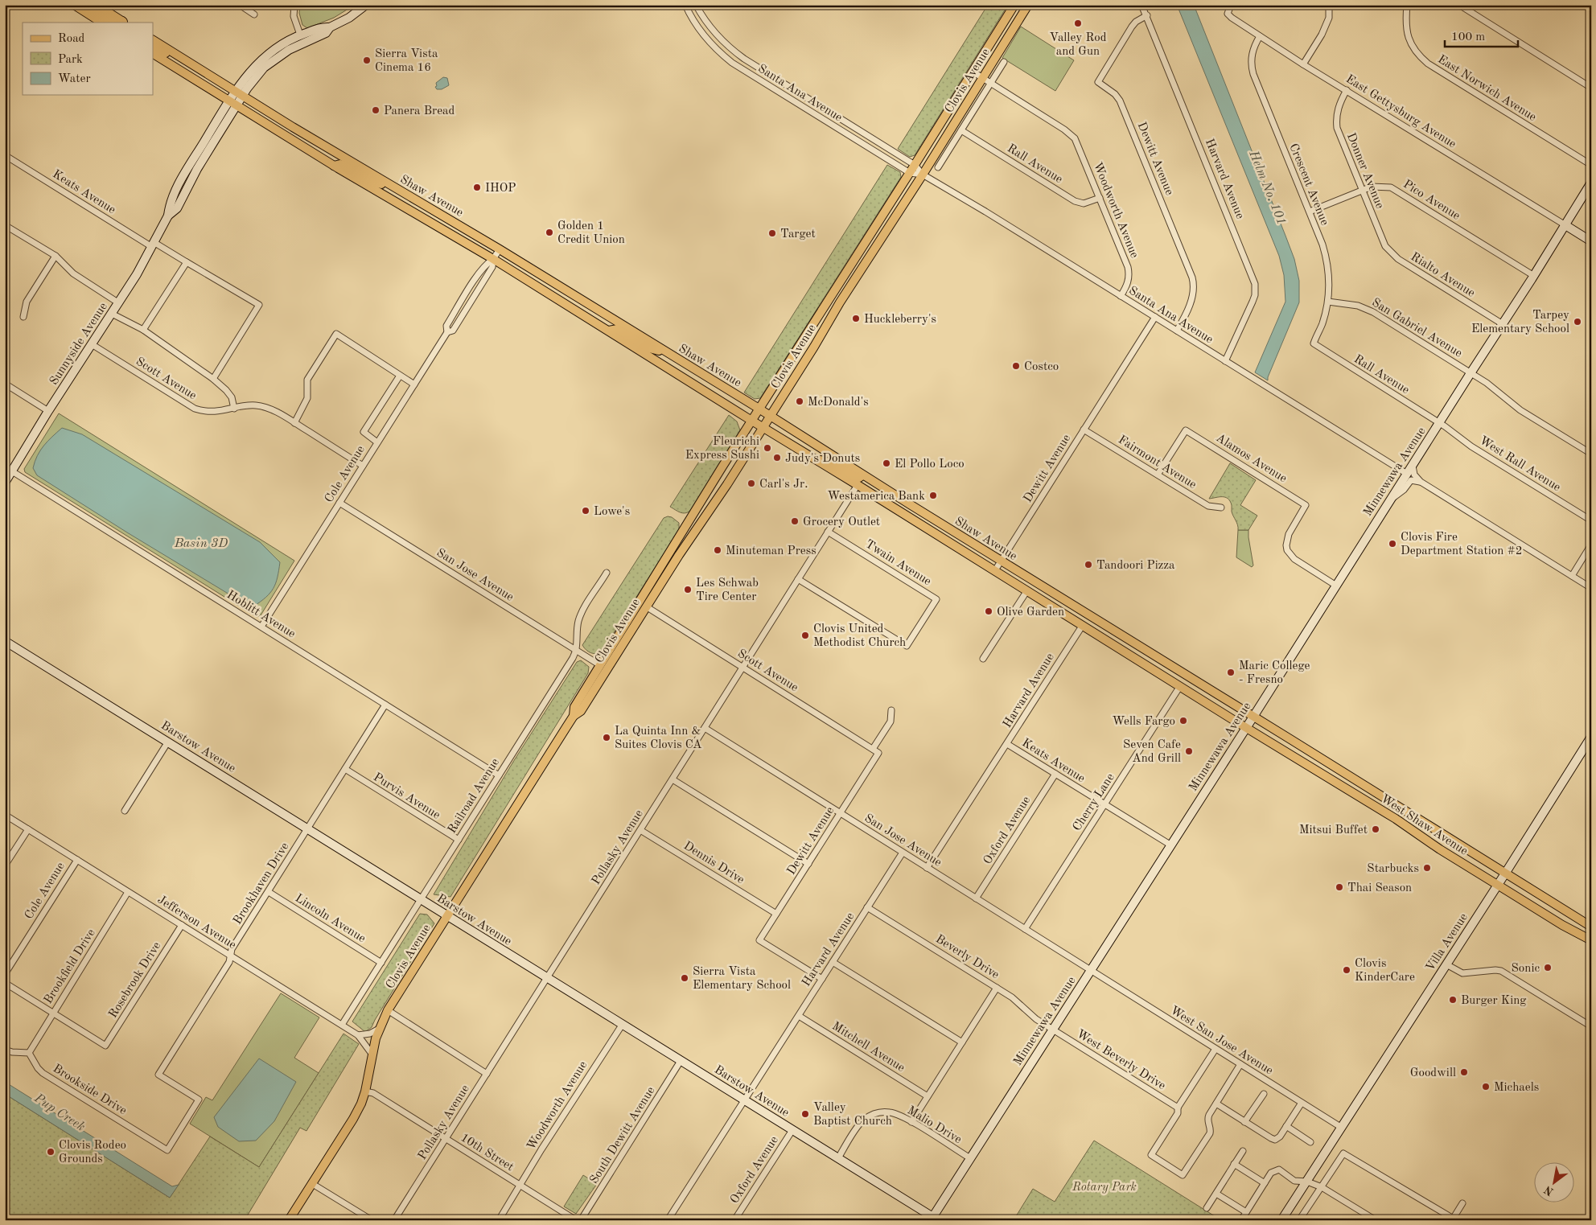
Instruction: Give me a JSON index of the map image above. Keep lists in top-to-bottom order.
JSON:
{
  "streets": {
    "main road": [
      "Clovis Avenue",
      "Shaw Avenue",
      "Sunnyside Avenue",
      "Minnewawa Avenue",
      "Barstow Avenue",
      "West Shaw Avenue",
      "Villa Avenue"
    ],
    "street": [
      "East Norwich Avenue",
      "Santa Ana Avenue",
      "East Gettysburg Avenue",
      "Dewitt Avenue",
      "Rall Avenue",
      "Donner Avenue",
      "Harvard Avenue",
      "Crescent Avenue",
      "Keats Avenue",
      "Pico Avenue",
      "Woodworth Avenue",
      "Rialto Avenue",
      "San Gabriel Avenue",
      "Scott Avenue",
      "Alamos Avenue",
      "Fairmont Avenue",
      "West Rall Avenue",
      "Cole Avenue",
      "Twain Avenue",
      "San Jose Avenue",
      "Hoblitt Avenue",
      "Purvis Avenue",
      "Railroad Avenue",
      "Cherry Lane",
      "Oxford Avenue",
      "Pollasky Avenue",
      "Dennis Drive",
      "Brookhaven Drive",
      "Lincoln Avenue",
      "Jefferson Avenue",
      "Beverly Drive",
      "Brookfield Drive",
      "Rosebrook Drive",
      "West San Jose Avenue",
      "Mitchell Avenue",
      "West Beverly Drive",
      "Brookside Drive",
      "Malio Drive",
      "South Dewitt Avenue",
      "10th Street"
    ]
  },
  "crossings": [
    ["Clovis Avenue", "Santa Ana Avenue"],
    ["Clovis Avenue", "Shaw Avenue"],
    ["Clovis Avenue", "Scott Avenue"],
    ["Clovis Avenue", "San Jose Avenue"],
    ["Clovis Avenue", "Barstow Avenue"],
    ["Clovis Avenue", "Jefferson Avenue"],
    ["Clovis Avenue", "10th Street"],
    ["Santa Ana Avenue", "Dewitt Avenue"],
    ["Santa Ana Avenue", "Harvard Avenue"],
    ["Santa Ana Avenue", "Woodworth Avenue"],
    ["Santa Ana Avenue", "Minnewawa Avenue"],
    ["East Gettysburg Avenue", "Donner Avenue"],
    ["East Gettysburg Avenue", "Crescent Avenue"],
    ["East Gettysburg Avenue", "Minnewawa Avenue"],
    ["Dewitt Avenue", "Harvard Avenue"],
    ["Dewitt Avenue", "Shaw Avenue"],
    ["Dewitt Avenue", "Scott Avenue"],
    ["Dewitt Avenue", "Fairmont Avenue"],
    ["Dewitt Avenue", "San Jose Avenue"],
    ["Dewitt Avenue", "Dennis Drive"],
    ["Rall Avenue", "Crescent Avenue"],
    ["Rall Avenue", "Woodworth Avenue"],
    ["Rall Avenue", "West Rall Avenue"],
    ["Rall Avenue", "Minnewawa Avenue"],
    ["Donner Avenue", "Pico Avenue"],
    ["Donner Avenue", "Rialto Avenue"],
    ["Harvard Avenue", "Keats Avenue"],
    ["Harvard Avenue", "Shaw Avenue"],
    ["Harvard Avenue", "San Jose Avenue"],
    ["Harvard Avenue", "Barstow Avenue"],
    ["Harvard Avenue", "Beverly Drive"],
    ["Harvard Avenue", "Mitchell Avenue"],
    ["Crescent Avenue", "Pico Avenue"],
    ["Crescent Avenue", "San Gabriel Avenue"],
    ["Keats Avenue", "Sunnyside Avenue"],
    ["Keats Avenue", "Minnewawa Avenue"],
    ["Keats Avenue", "Cherry Lane"],
    ["Keats Avenue", "Oxford Avenue"],
    ["Shaw Avenue", "Sunnyside Avenue"],
    ["Shaw Avenue", "Minnewawa Avenue"],
    ["Shaw Avenue", "Cole Avenue"],
    ["Shaw Avenue", "Cherry Lane"],
    ["Shaw Avenue", "West Shaw Avenue"],
    ["Shaw Avenue", "Pollasky Avenue"],
    ["Pico Avenue", "Minnewawa Avenue"],
    ["Woodworth Avenue", "Barstow Avenue"],
    ["Woodworth Avenue", "10th Street"],
    ["Rialto Avenue", "Minnewawa Avenue"],
    ["San Gabriel Avenue", "Minnewawa Avenue"],
    ["Sunnyside Avenue", "Scott Avenue"],
    ["Sunnyside Avenue", "Hoblitt Avenue"],
    ["Scott Avenue", "Cole Avenue"],
    ["Scott Avenue", "Pollasky Avenue"],
    ["Alamos Avenue", "Fairmont Avenue"],
    ["Alamos Avenue", "Minnewawa Avenue"],
    ["West Rall Avenue", "Minnewawa Avenue"],
    ["Minnewawa Avenue", "San Jose Avenue"],
    ["Minnewawa Avenue", "Barstow Avenue"],
    ["Minnewawa Avenue", "West Shaw Avenue"],
    ["Minnewawa Avenue", "Beverly Drive"],
    ["Minnewawa Avenue", "West San Jose Avenue"],
    ["Minnewawa Avenue", "West Beverly Drive"],
    ["Minnewawa Avenue", "Malio Drive"],
    ["Cole Avenue", "San Jose Avenue"],
    ["Cole Avenue", "Hoblitt Avenue"],
    ["Cole Avenue", "Jefferson Avenue"],
    ["Twain Avenue", "Pollasky Avenue"],
    ["San Jose Avenue", "Railroad Avenue"],
    ["San Jose Avenue", "Cherry Lane"],
    ["San Jose Avenue", "Oxford Avenue"],
    ["San Jose Avenue", "Pollasky Avenue"],
    ["San Jose Avenue", "West San Jose Avenue"],
    ["Hoblitt Avenue", "Railroad Avenue"],
    ["Hoblitt Avenue", "Brookhaven Drive"],
    ["Barstow Avenue", "Railroad Avenue"],
    ["Barstow Avenue", "Oxford Avenue"],
    ["Barstow Avenue", "Pollasky Avenue"],
    ["Barstow Avenue", "Brookhaven Drive"],
    ["Barstow Avenue", "Malio Drive"],
    ["Barstow Avenue", "South Dewitt Avenue"],
    ["Purvis Avenue", "Railroad Avenue"],
    ["Purvis Avenue", "Brookhaven Drive"],
    ["Railroad Avenue", "Lincoln Avenue"],
    ["Railroad Avenue", "Jefferson Avenue"],
    ["West Shaw Avenue", "Villa Avenue"],
    ["Pollasky Avenue", "Dennis Drive"],
    ["Pollasky Avenue", "10th Street"],
    ["Brookhaven Drive", "Lincoln Avenue"],
    ["Brookhaven Drive", "Jefferson Avenue"],
    ["Brookhaven Drive", "Brookside Drive"],
    ["Jefferson Avenue", "Brookfield Drive"],
    ["Jefferson Avenue", "Rosebrook Drive"],
    ["Villa Avenue", "West San Jose Avenue"],
    ["Beverly Drive", "West Beverly Drive"],
    ["Brookfield Drive", "Rosebrook Drive"],
    ["Brookfield Drive", "Brookside Drive"]
  ],
  "water": ["Helm No. 101", "Basin 3D", "Pup Creek"],
  "parks": ["Rotary Park"],
  "places": [
    "Valley Rod and Gun",
    "Sierra Vista Cinema 16",
    "Panera Bread",
    "IHOP",
    "Golden 1 Credit Union",
    "Target",
    "Huckleberry's",
    "Tarpey Elementary School",
    "Costco",
    "McDonald's",
    "Fleurichi Express Sushi",
    "Judy's Donuts",
    "El Pollo Loco",
    "Carl's Jr.",
    "Westamerica Bank",
    "Lowe's",
    "Grocery Outlet",
    "Clovis Fire Department Station #2",
    "Minuteman Press",
    "Tandoori Pizza",
    "Les Schwab Tire Center",
    "Olive Garden",
    "Clovis United Methodist Church",
    "Maric College - Fresno",
    "Wells Fargo",
    "La Quinta Inn & Suites Clovis CA",
    "Seven Cafe And Grill",
    "Mitsui Buffet",
    "Starbucks",
    "Thai Season",
    "Sonic",
    "Clovis KinderCare",
    "Sierra Vista Elementary School",
    "Burger King",
    "Goodwill",
    "Michaels",
    "Valley Baptist Church",
    "Clovis Rodeo Grounds"
  ],
  "legend": ["Road", "Park", "Water"],
  "scale_bar": "100 m",
  "north": "bottom left"
}
